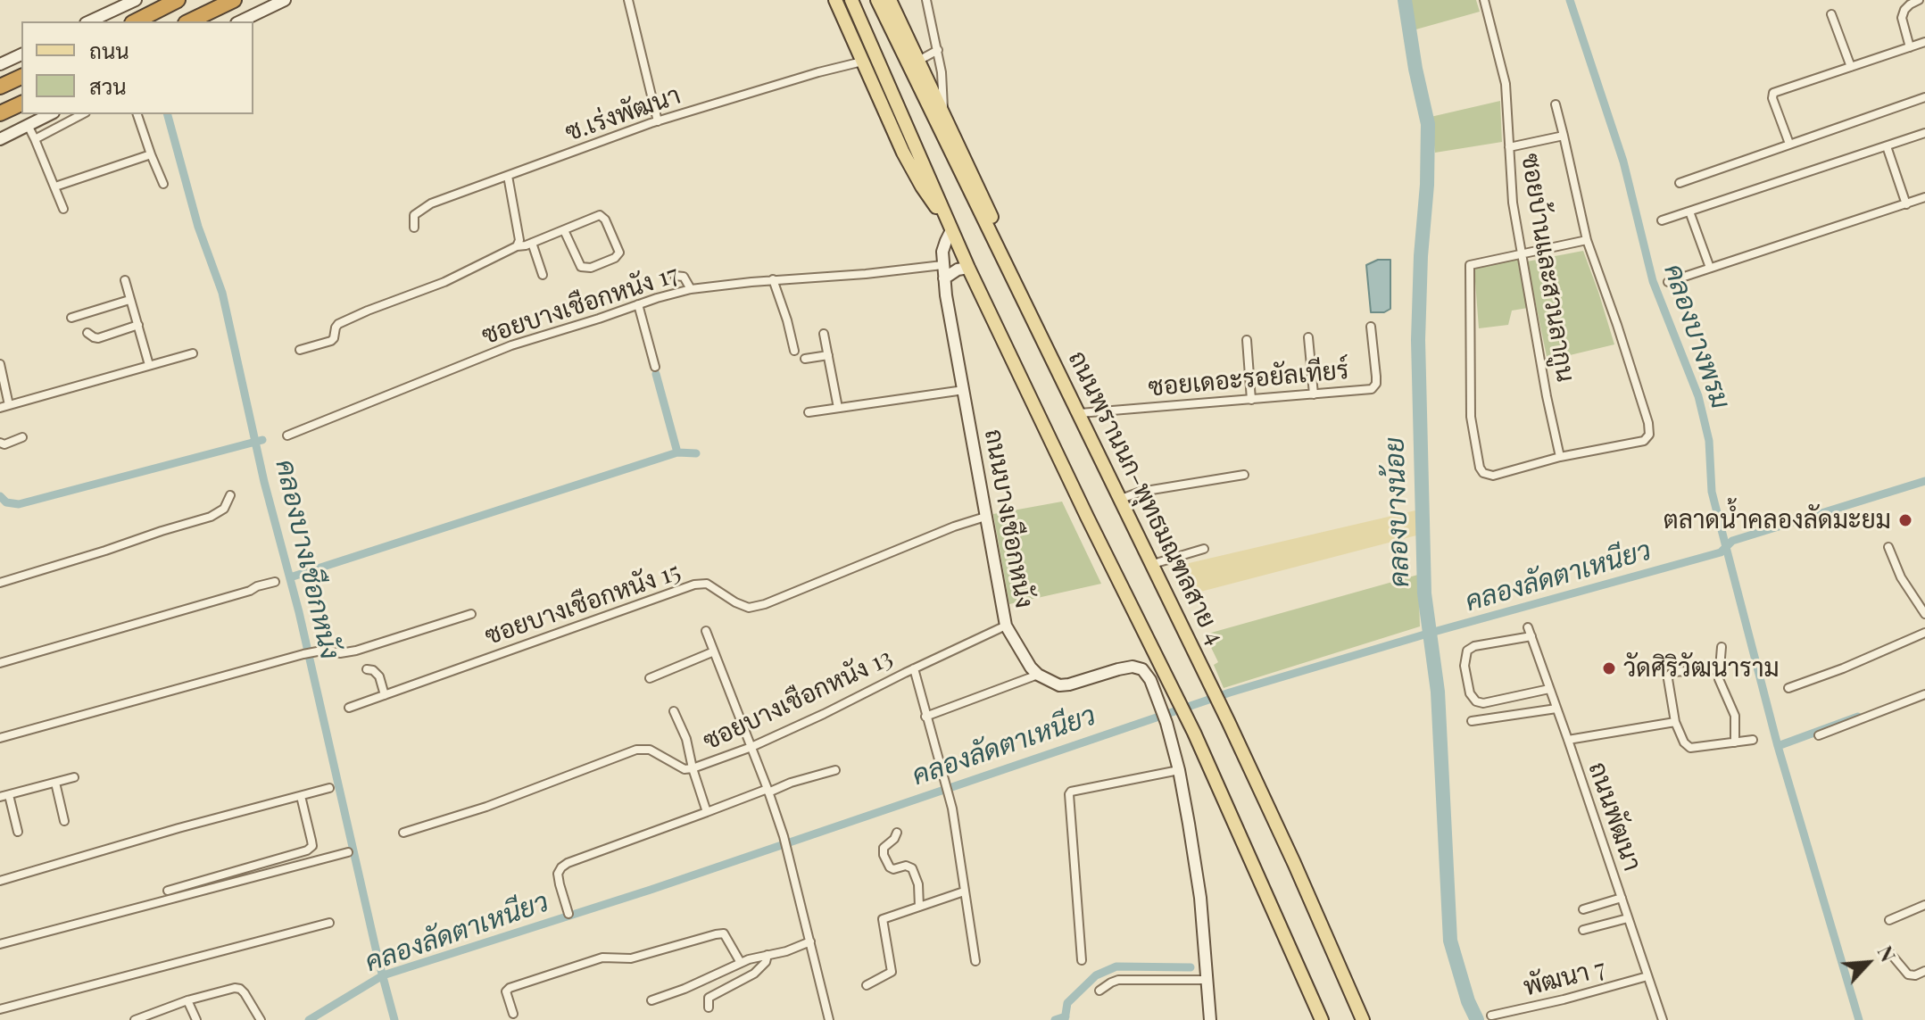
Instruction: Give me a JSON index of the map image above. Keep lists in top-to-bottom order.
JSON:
{
  "streets": {
    "main road": ["ถนนพรานนก-พุทธมณฑลสาย 4"],
    "street": [
      "ซ.เร่งพัฒนา",
      "ซอยบ้านและสวนลากูน",
      "ซอยบางเชือกหนัง 17",
      "ซอยเดอะรอยัลเทียร์",
      "ถนนบางเชือกหนัง",
      "ซอยบางเชือกหนัง 15",
      "ซอยบางเชือกหนัง 13",
      "ถนนพัฒนา",
      "พัฒนา 7"
    ]
  },
  "crossings": [
    ["ซอยบางเชือกหนัง 17", "ถนนบางเชือกหนัง"],
    ["ซอยเดอะรอยัลเทียร์", "ถนนพรานนก-พุทธมณฑลสาย 4"],
    ["ถนนบางเชือกหนัง", "ซอยบางเชือกหนัง 15"],
    ["ถนนบางเชือกหนัง", "ซอยบางเชือกหนัง 13"],
    ["ถนนพัฒนา", "พัฒนา 7"]
  ],
  "water": [
    "คลองบางพรม",
    "คลองบางน้อย",
    "คลองบางเชือกหนัง",
    "คลองลัดตาเหนียว"
  ],
  "places": ["ตลาดน้ำคลองลัดมะยม", "วัดศิริวัฒนาราม"],
  "legend": ["ถนน", "สวน"],
  "north": "top right"
}
